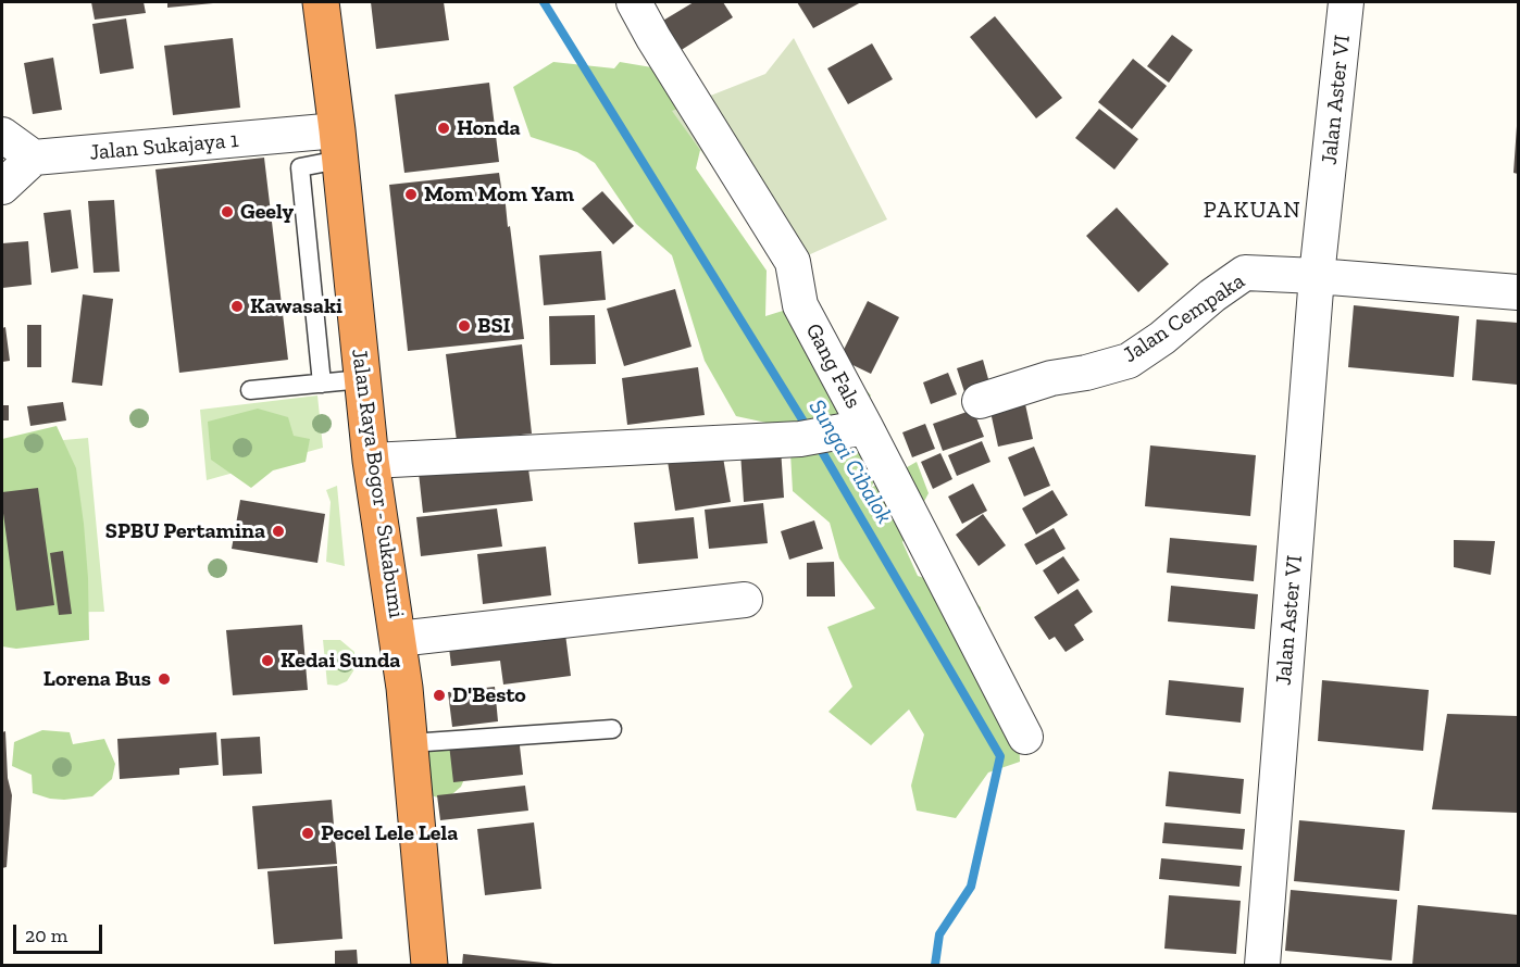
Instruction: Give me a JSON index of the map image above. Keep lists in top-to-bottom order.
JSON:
{
  "streets": {
    "highway": ["Jalan Raya Bogor - Sukabumi"],
    "street": [
      "Jalan Aster VI",
      "Jalan Sukajaya 1",
      "Jalan Cempaka",
      "Gang Fals"
    ]
  },
  "crossings": [
    ["Jalan Aster VI", "Jalan Cempaka"],
    ["Jalan Sukajaya 1", "Jalan Raya Bogor - Sukabumi"]
  ],
  "districts": ["PAKUAN"],
  "water": ["Sungai Cibalok"],
  "places": [
    "Honda",
    "Mom Mom Yam",
    "Geely",
    "Kawasaki",
    "BSI",
    "SPBU Pertamina",
    "Kedai Sunda",
    "Lorena Bus",
    "D'Besto",
    "Pecel Lele Lela"
  ],
  "scale_bar": "20 m"
}
